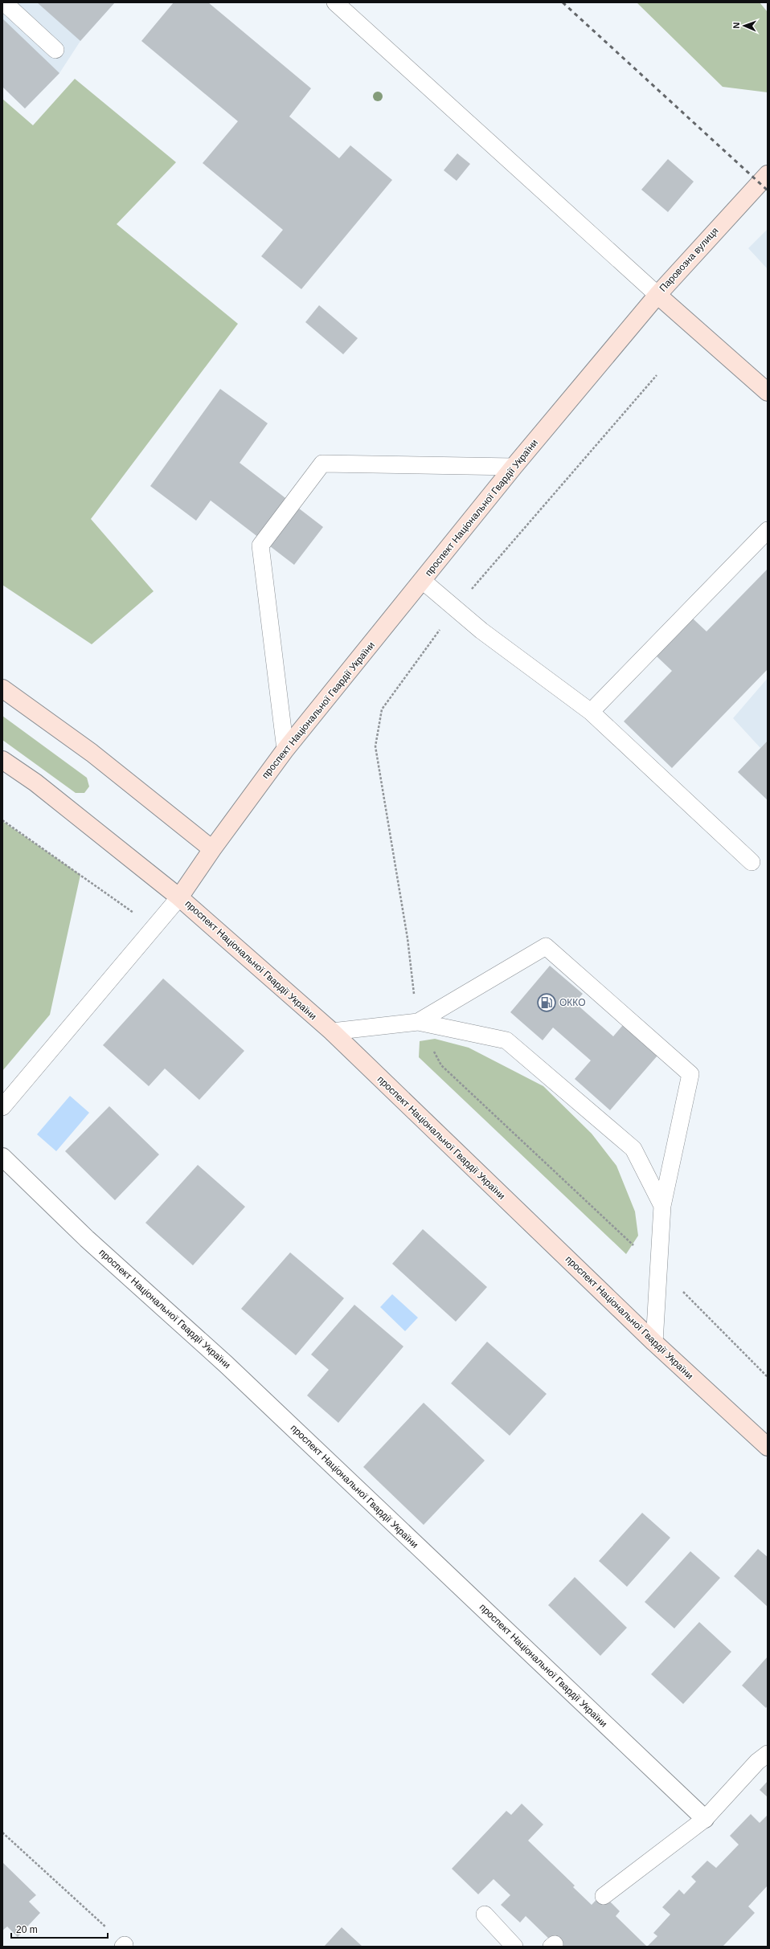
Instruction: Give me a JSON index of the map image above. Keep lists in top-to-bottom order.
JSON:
{
  "streets": {
    "street": ["Паровозна вулиця", "проспект Національної Гвардії України"]
  },
  "crossings": [
    ["Паровозна вулиця", "проспект Національної Гвардії України"]
  ],
  "places": {
    "fuel station": ["ОККО"]
  },
  "scale_bar": "20 m",
  "north": "left"
}
